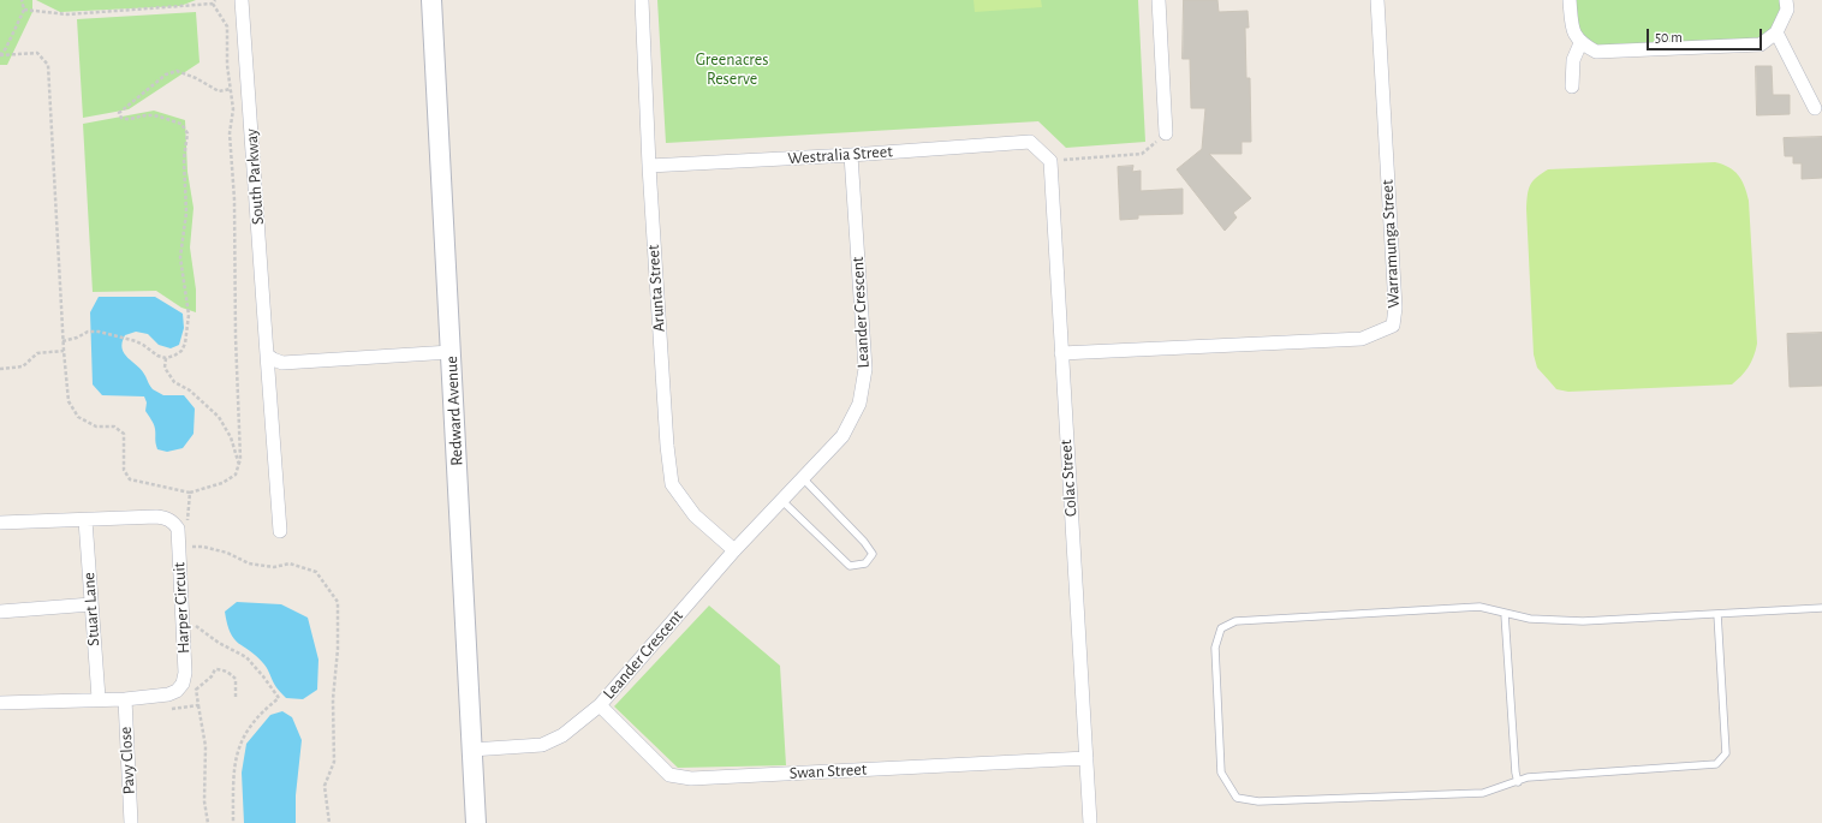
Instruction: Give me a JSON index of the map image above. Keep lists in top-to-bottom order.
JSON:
{
  "streets": {
    "street": [
      "Westralia Street",
      "South Parkway",
      "Warramunga Street",
      "Arunta Street",
      "Leander Crescent",
      "Redward Avenue",
      "Colac Street",
      "Harper Circuit",
      "Stuart Lane",
      "Pavy Close",
      "Swan Street"
    ]
  },
  "crossings": [
    ["Westralia Street", "Arunta Street"],
    ["Westralia Street", "Leander Crescent"],
    ["Westralia Street", "Colac Street"],
    ["Warramunga Street", "Colac Street"],
    ["Arunta Street", "Leander Crescent"],
    ["Leander Crescent", "Redward Avenue"],
    ["Leander Crescent", "Swan Street"],
    ["Colac Street", "Swan Street"],
    ["Harper Circuit", "Stuart Lane"],
    ["Harper Circuit", "Pavy Close"]
  ],
  "parks": ["Greenacres Reserve"],
  "scale_bar": "50 m"
}
